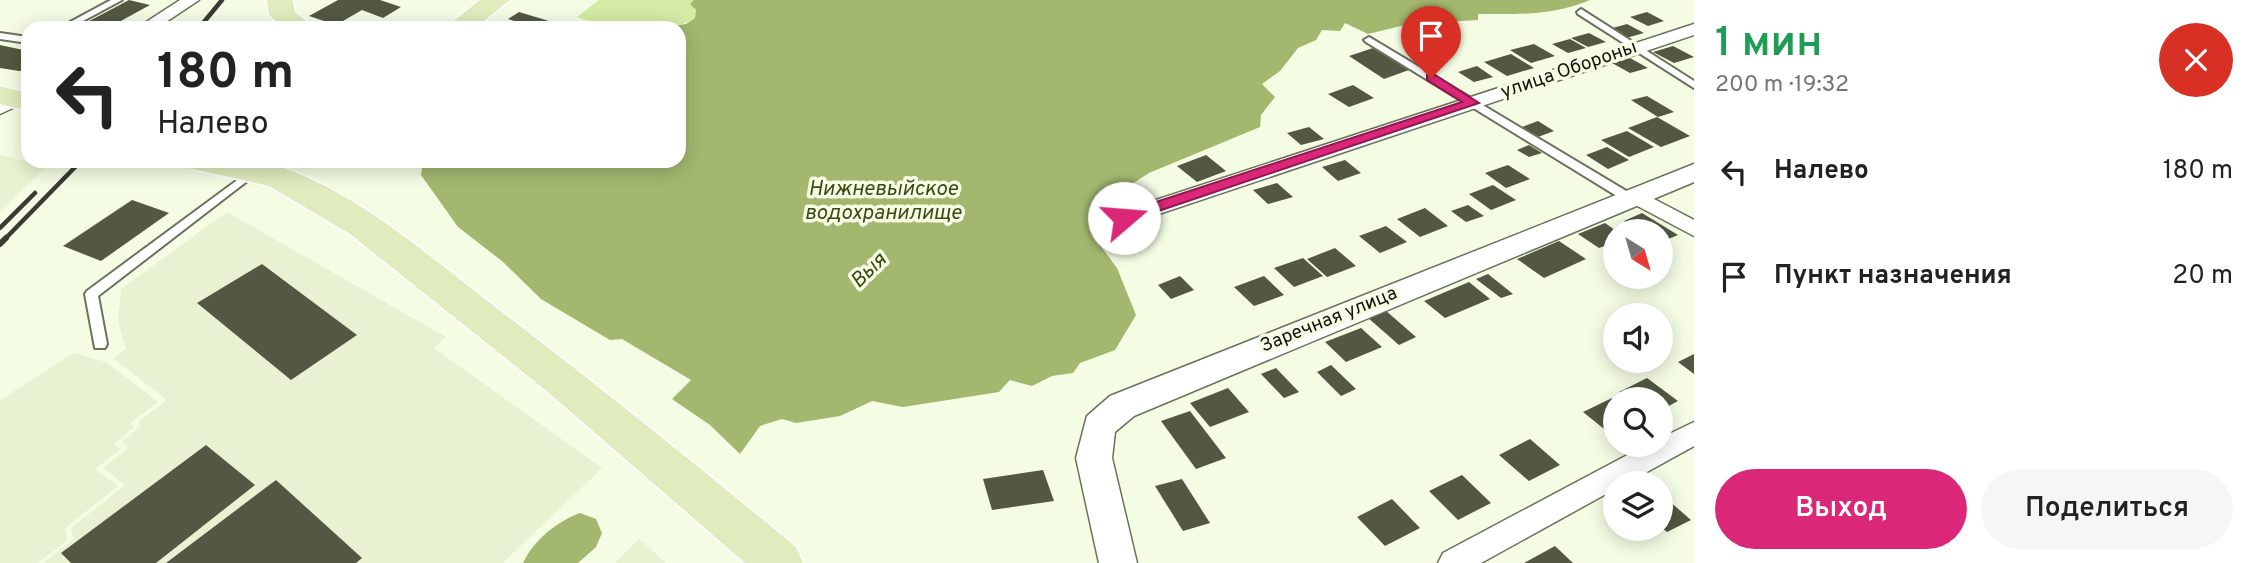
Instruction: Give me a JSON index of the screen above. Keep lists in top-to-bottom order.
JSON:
{
  "streets": {
    "street": ["улица Обороны", "Заречная улица"]
  },
  "water": ["Нижневыйское водохранилище", "Выя"],
  "north": "bottom right",
  "page": {
    "heading": ["1 мин", "200 m · 19:32"],
    "turn": ["180 m", "Налево"],
    "list": [
      {
        "name": "Налево",
        "value": "180 m"
      },
      {
        "name": "Пункт назначения",
        "value": "20 m"
      }
    ],
    "buttons": ["Выход", "Поделиться"]
  }
}
